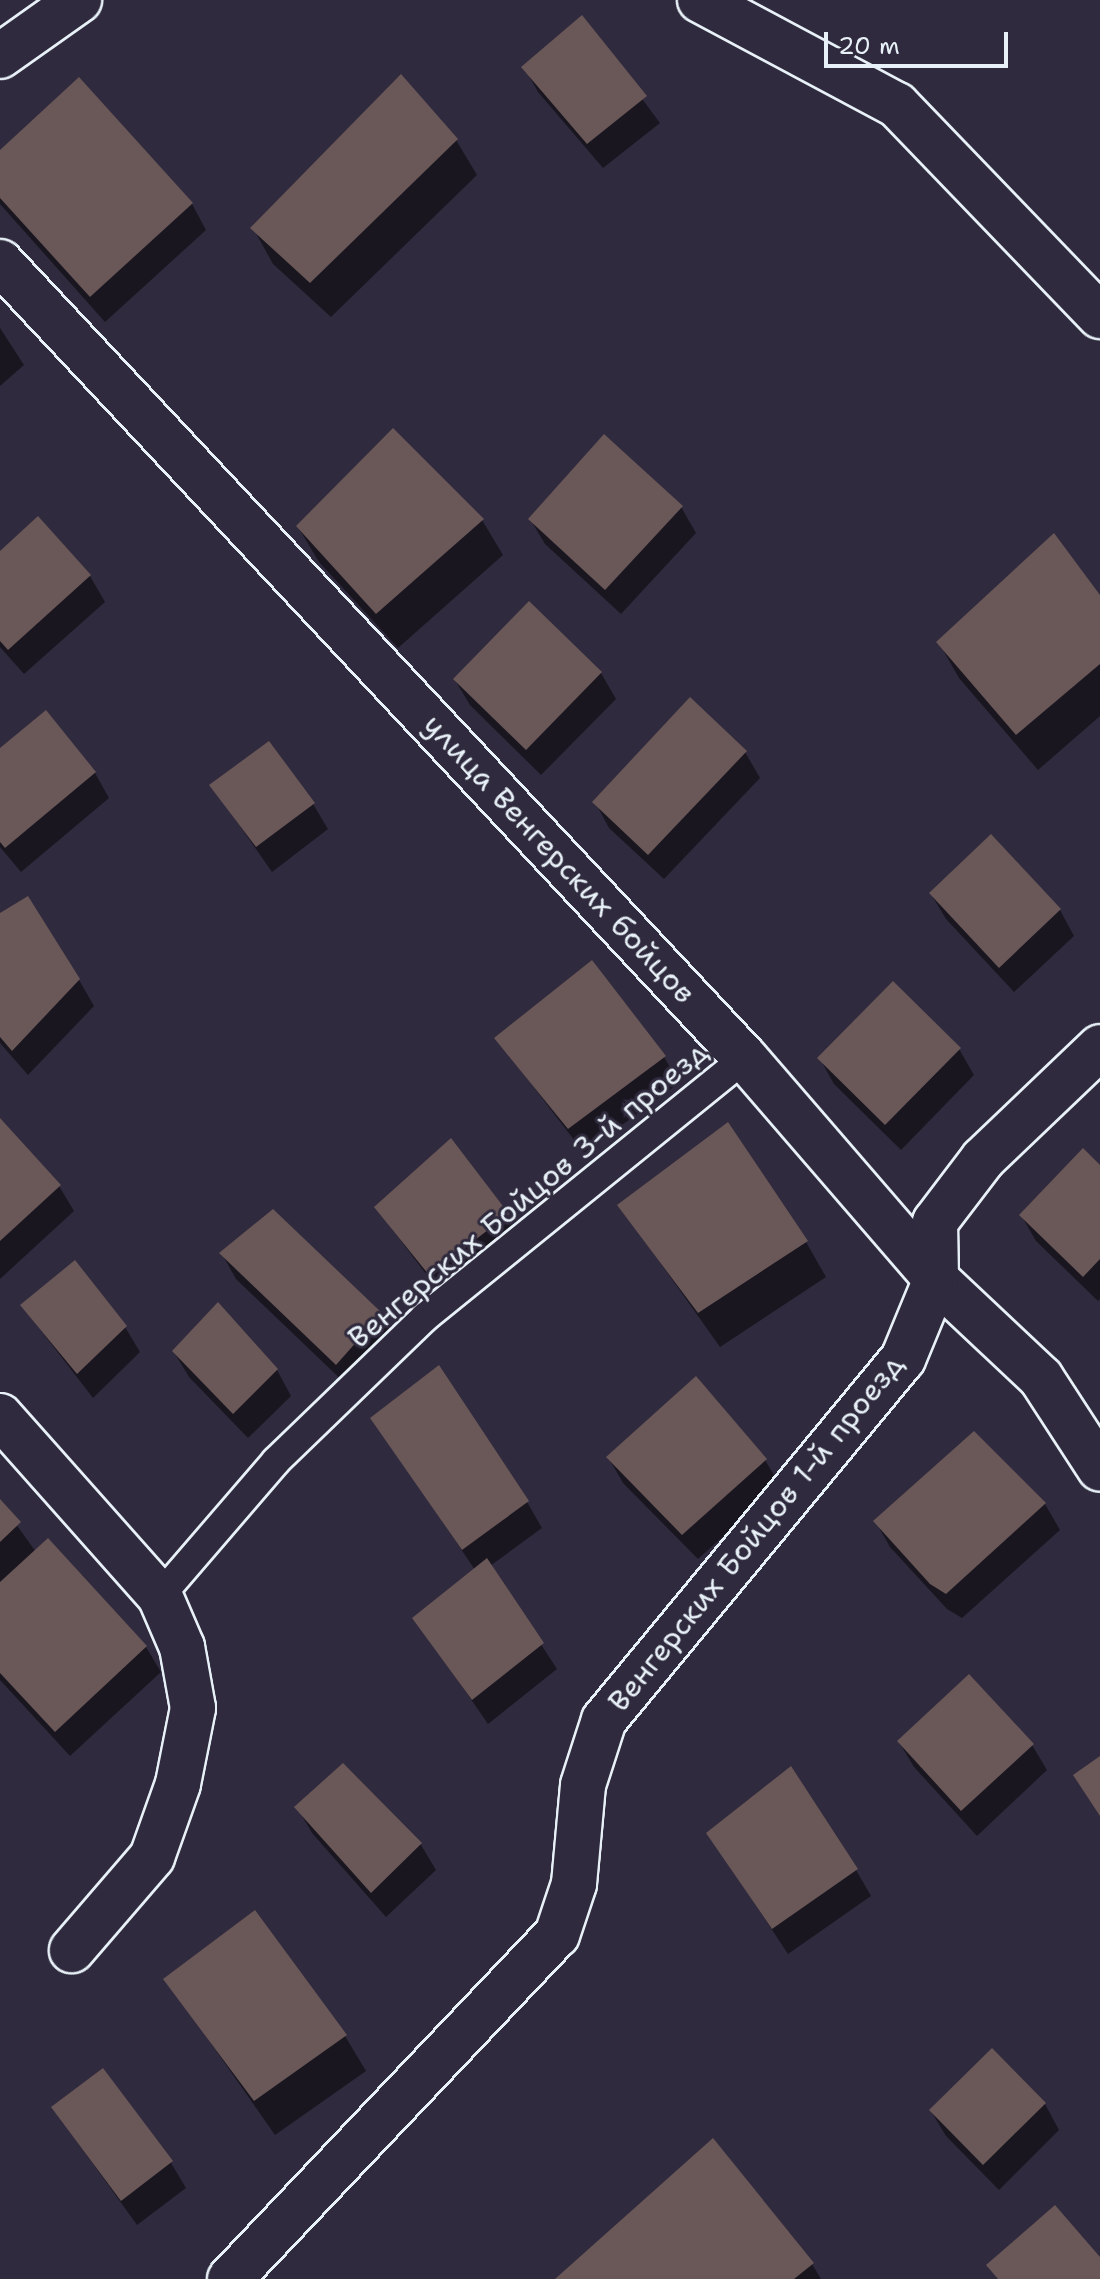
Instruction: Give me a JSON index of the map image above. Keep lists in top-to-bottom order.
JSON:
{
  "streets": {
    "street": ["улица Венгерских бойцов", "Венгерских Бойцов 1-й проезд"],
    "lane": ["Венгерских Бойцов 3-й проезд"]
  },
  "crossings": [
    ["улица Венгерских бойцов", "Венгерских Бойцов 3-й проезд"],
    ["улица Венгерских бойцов", "Венгерских Бойцов 1-й проезд"]
  ],
  "scale_bar": "20 m"
}
